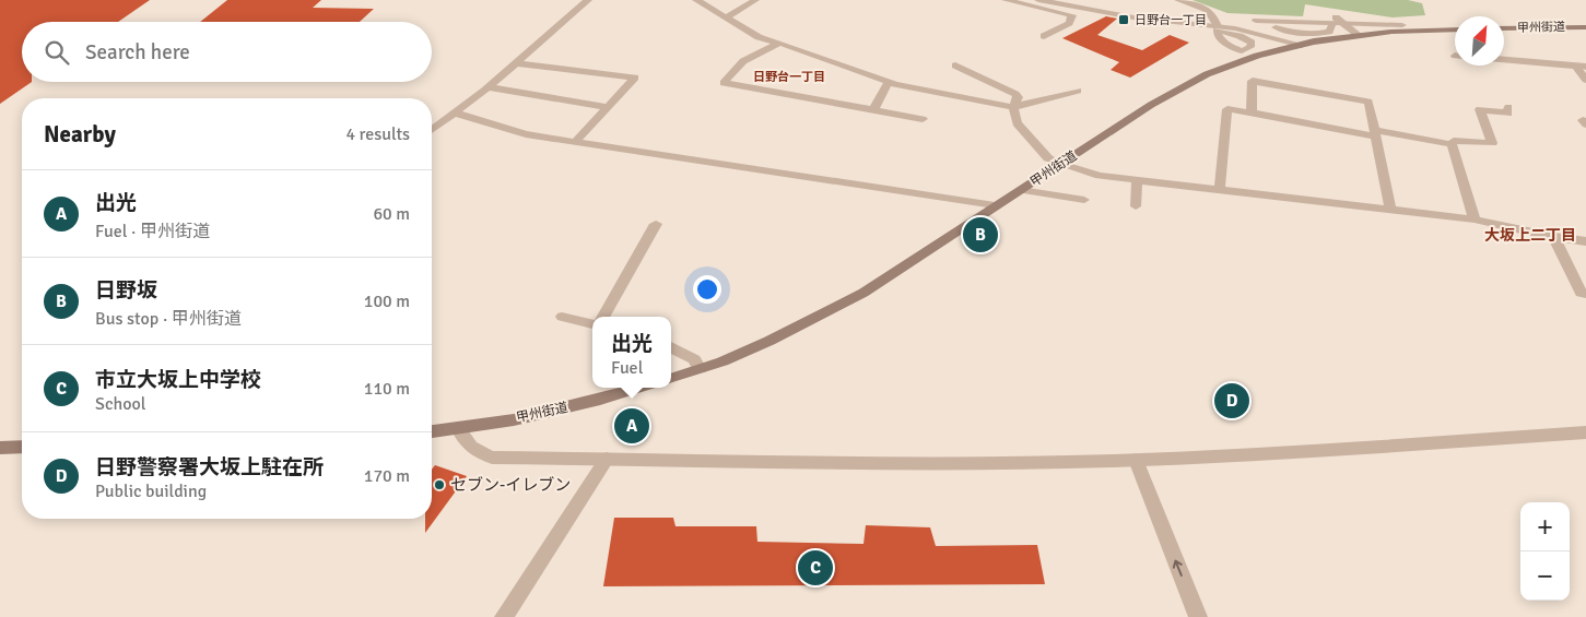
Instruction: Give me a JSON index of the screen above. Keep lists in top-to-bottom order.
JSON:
{
  "streets": {
    "main road": ["甲州街道"]
  },
  "districts": ["日野台一丁目", "大坂上二丁目"],
  "places": {
    "transit": ["日野台一丁目"],
    "other": ["セブン-イレブン"]
  },
  "north": "top right",
  "page": {
    "search": "Search here",
    "heading": ["Nearby", "4 results"],
    "list": [
      {
        "mark": "A",
        "name": "出光",
        "note": "Fuel · 甲州街道",
        "value": "60 m"
      },
      {
        "mark": "B",
        "name": "日野坂",
        "note": "Bus stop · 甲州街道",
        "value": "100 m"
      },
      {
        "mark": "C",
        "name": "市立大坂上中学校",
        "note": "School",
        "value": "110 m"
      },
      {
        "mark": "D",
        "name": "日野警察署大坂上駐在所",
        "note": "Public building",
        "value": "170 m"
      }
    ],
    "pins": [
      "B",
      "D",
      "A",
      "C"
    ],
    "popup": ["出光", "Fuel"],
    "map_buttons": ["+", "−"]
  }
}
